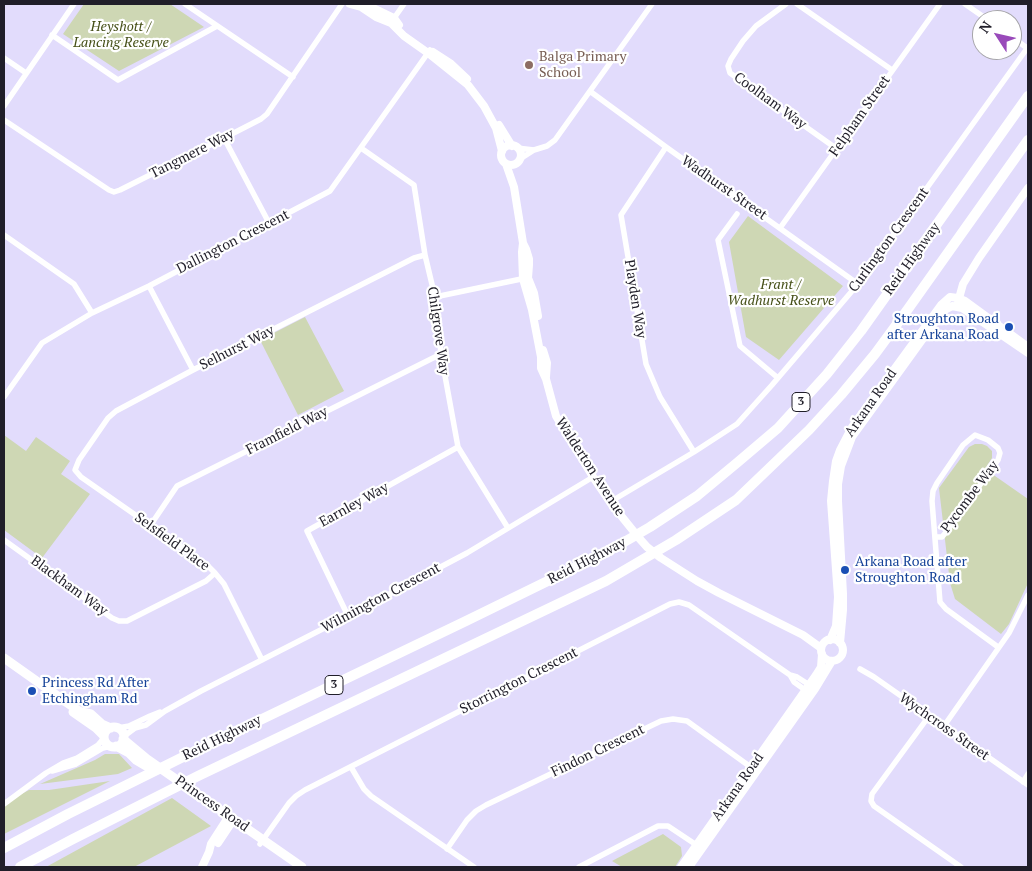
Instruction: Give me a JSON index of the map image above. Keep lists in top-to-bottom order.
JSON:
{
  "streets": {
    "highway": ["Reid Highway", "3"],
    "main road": ["Princess Road"],
    "street": [
      "Coolham Way",
      "Felpham Street",
      "Tangmere Way",
      "Wadhurst Street",
      "Curlington Crescent",
      "Dallington Crescent",
      "Playden Way",
      "Chilgrove Way",
      "Selhurst Way",
      "Arkana Road",
      "Framfield Way",
      "Walderton Avenue",
      "Pycombe Way",
      "Earnley Way",
      "Selsfield Place",
      "Blackham Way",
      "Wilmington Crescent",
      "Storrington Crescent",
      "Wychcross Street",
      "Findon Crescent"
    ]
  },
  "crossings": [
    ["Coolham Way", "Felpham Street"],
    ["Felpham Street", "Wadhurst Street"],
    ["Wadhurst Street", "Curlington Crescent"],
    ["Wadhurst Street", "Playden Way"],
    ["Curlington Crescent", "Playden Way"],
    ["Curlington Crescent", "Walderton Avenue"],
    ["Dallington Crescent", "Chilgrove Way"],
    ["Chilgrove Way", "Selhurst Way"],
    ["Chilgrove Way", "Framfield Way"],
    ["Chilgrove Way", "Earnley Way"],
    ["Chilgrove Way", "Wilmington Crescent"],
    ["Selhurst Way", "Selsfield Place"],
    ["Arkana Road", "Walderton Avenue"],
    ["Arkana Road", "Storrington Crescent"],
    ["Arkana Road", "Findon Crescent"],
    ["Framfield Way", "Selsfield Place"],
    ["Walderton Avenue", "Wilmington Crescent"],
    ["Earnley Way", "Wilmington Crescent"],
    ["Selsfield Place", "Blackham Way"],
    ["Selsfield Place", "Wilmington Crescent"],
    ["Wilmington Crescent", "Princess Road"],
    ["Storrington Crescent", "Princess Road"]
  ],
  "parks": ["Heyshott / Lancing Reserve", "Frant / Wadhurst Reserve"],
  "places": [
    "Balga Primary School",
    "Stroughton Road after Arkana Road",
    "Arkana Road after Stroughton Road",
    "Princess Rd After Etchingham Rd"
  ],
  "north": "top left"
}
